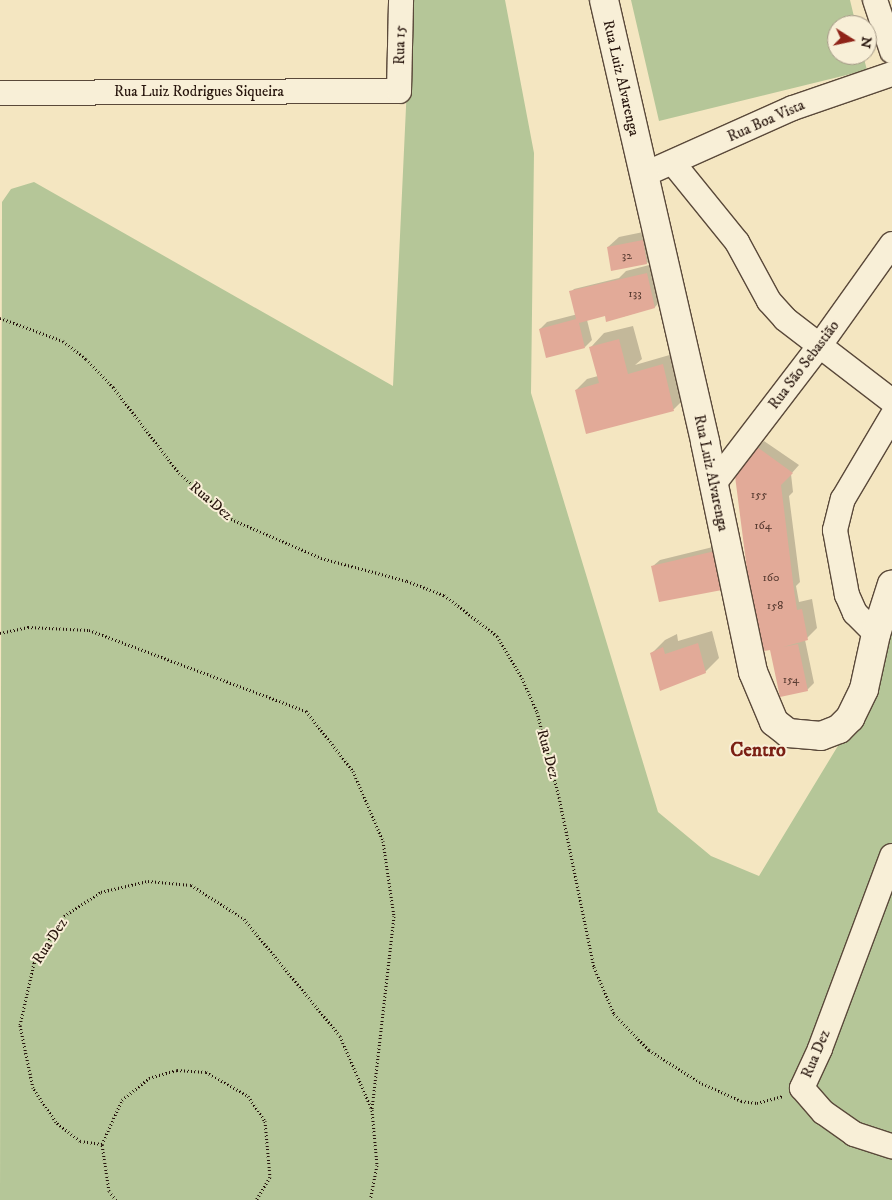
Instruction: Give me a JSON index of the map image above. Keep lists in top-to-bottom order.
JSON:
{
  "streets": {
    "street": [
      "Rua 15",
      "Rua Luiz Alvarenga",
      "Rua Luiz Rodrigues Siqueira",
      "Rua Boa Vista",
      "Rua São Sebastião",
      "Rua Dez"
    ]
  },
  "crossings": [
    ["Rua 15", "Rua Luiz Rodrigues Siqueira"],
    ["Rua Luiz Alvarenga", "Rua Boa Vista"],
    ["Rua Luiz Alvarenga", "Rua São Sebastião"]
  ],
  "districts": ["Centro"],
  "house_numbers": [
    "32",
    "133",
    "155",
    "164",
    "160",
    "158",
    "154"
  ],
  "north": "right"
}
